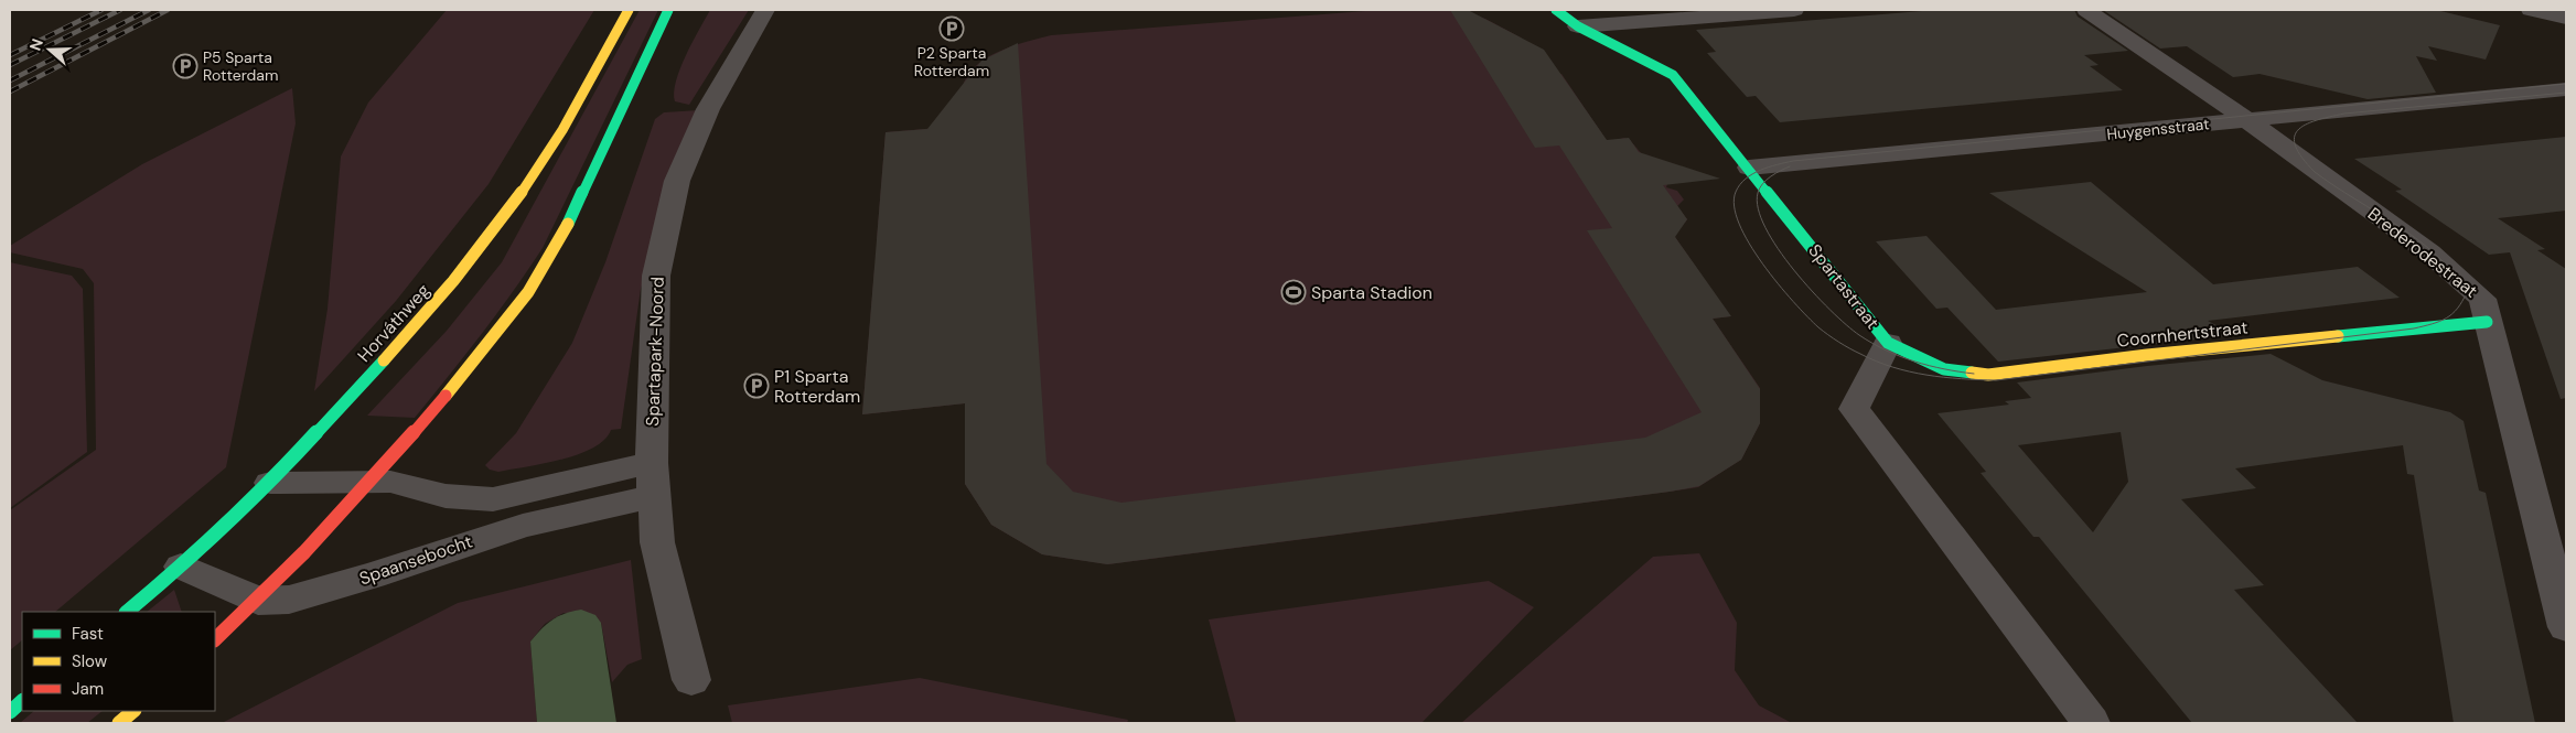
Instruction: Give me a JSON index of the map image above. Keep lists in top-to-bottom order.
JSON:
{
  "streets": {
    "main road": ["Spartastraat", "Horváthweg", "Coornhertstraat"],
    "street": [
      "Huygensstraat",
      "Brederodestraat",
      "Spartapark-Noord",
      "Spaansebocht"
    ]
  },
  "crossings": [
    ["Huygensstraat", "Brederodestraat"],
    ["Huygensstraat", "Spartastraat"],
    ["Brederodestraat", "Coornhertstraat"],
    ["Spartastraat", "Coornhertstraat"],
    ["Spartapark-Noord", "Spaansebocht"]
  ],
  "places": {
    "parking": ["P2 Sparta Rotterdam", "P5 Sparta Rotterdam", "P1 Sparta Rotterdam"],
    "sports": ["Sparta Stadion"]
  },
  "legend": ["Fast", "Slow", "Jam"],
  "north": "left"
}
